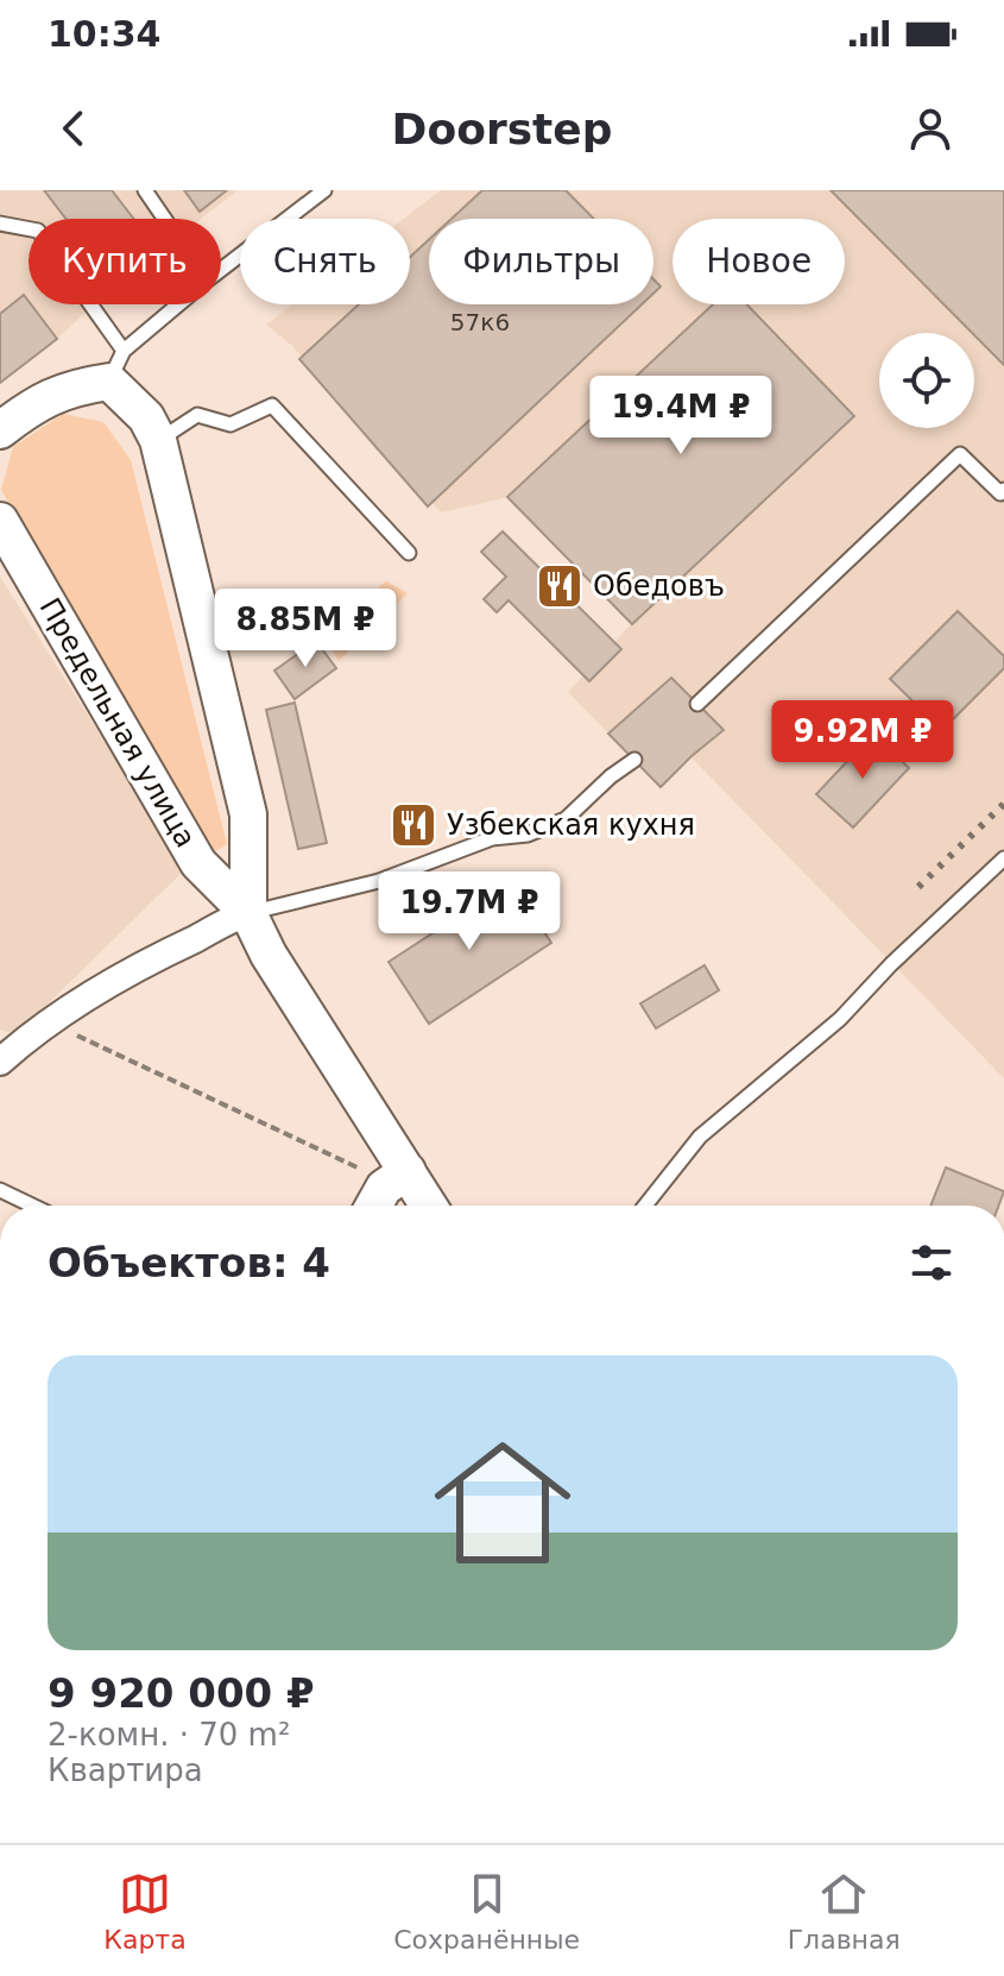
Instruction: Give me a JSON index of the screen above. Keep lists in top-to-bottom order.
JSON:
{
  "streets": {
    "street": ["Предельная улица"]
  },
  "places": {
    "restaurant": ["Обедовъ", "Узбекская кухня"]
  },
  "house_numbers": ["57к6"],
  "page": {
    "status": "10:34",
    "header": "Doorstep",
    "chip": [
      "Купить",
      "Снять",
      "Фильтры",
      "Новое"
    ],
    "price": [
      "19.4M ₽",
      "8.85M ₽",
      "9.92M ₽",
      "19.7M ₽"
    ],
    "heading": "Объектов: 4",
    "list": [
      {
        "name": "9 920 000 ₽",
        "note": "2-комн. · 70 m² · Квартира"
      }
    ],
    "tabs": ["Карта", "Сохранённые", "Главная"]
  }
}
